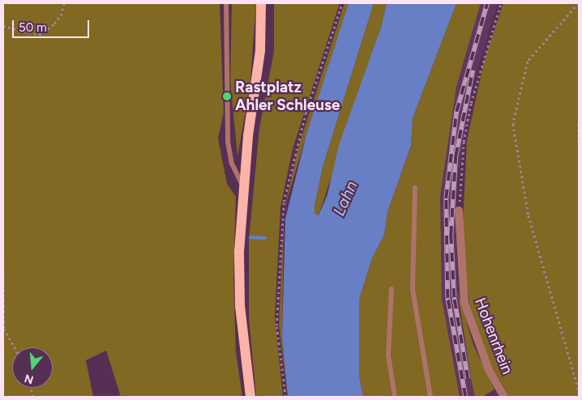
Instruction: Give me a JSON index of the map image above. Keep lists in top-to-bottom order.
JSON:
{
  "streets": {
    "street": ["Hohenrhein"]
  },
  "water": ["Lahn"],
  "places": ["Rastplatz Ahler Schleuse"],
  "scale_bar": "50 m",
  "north": "bottom"
}
